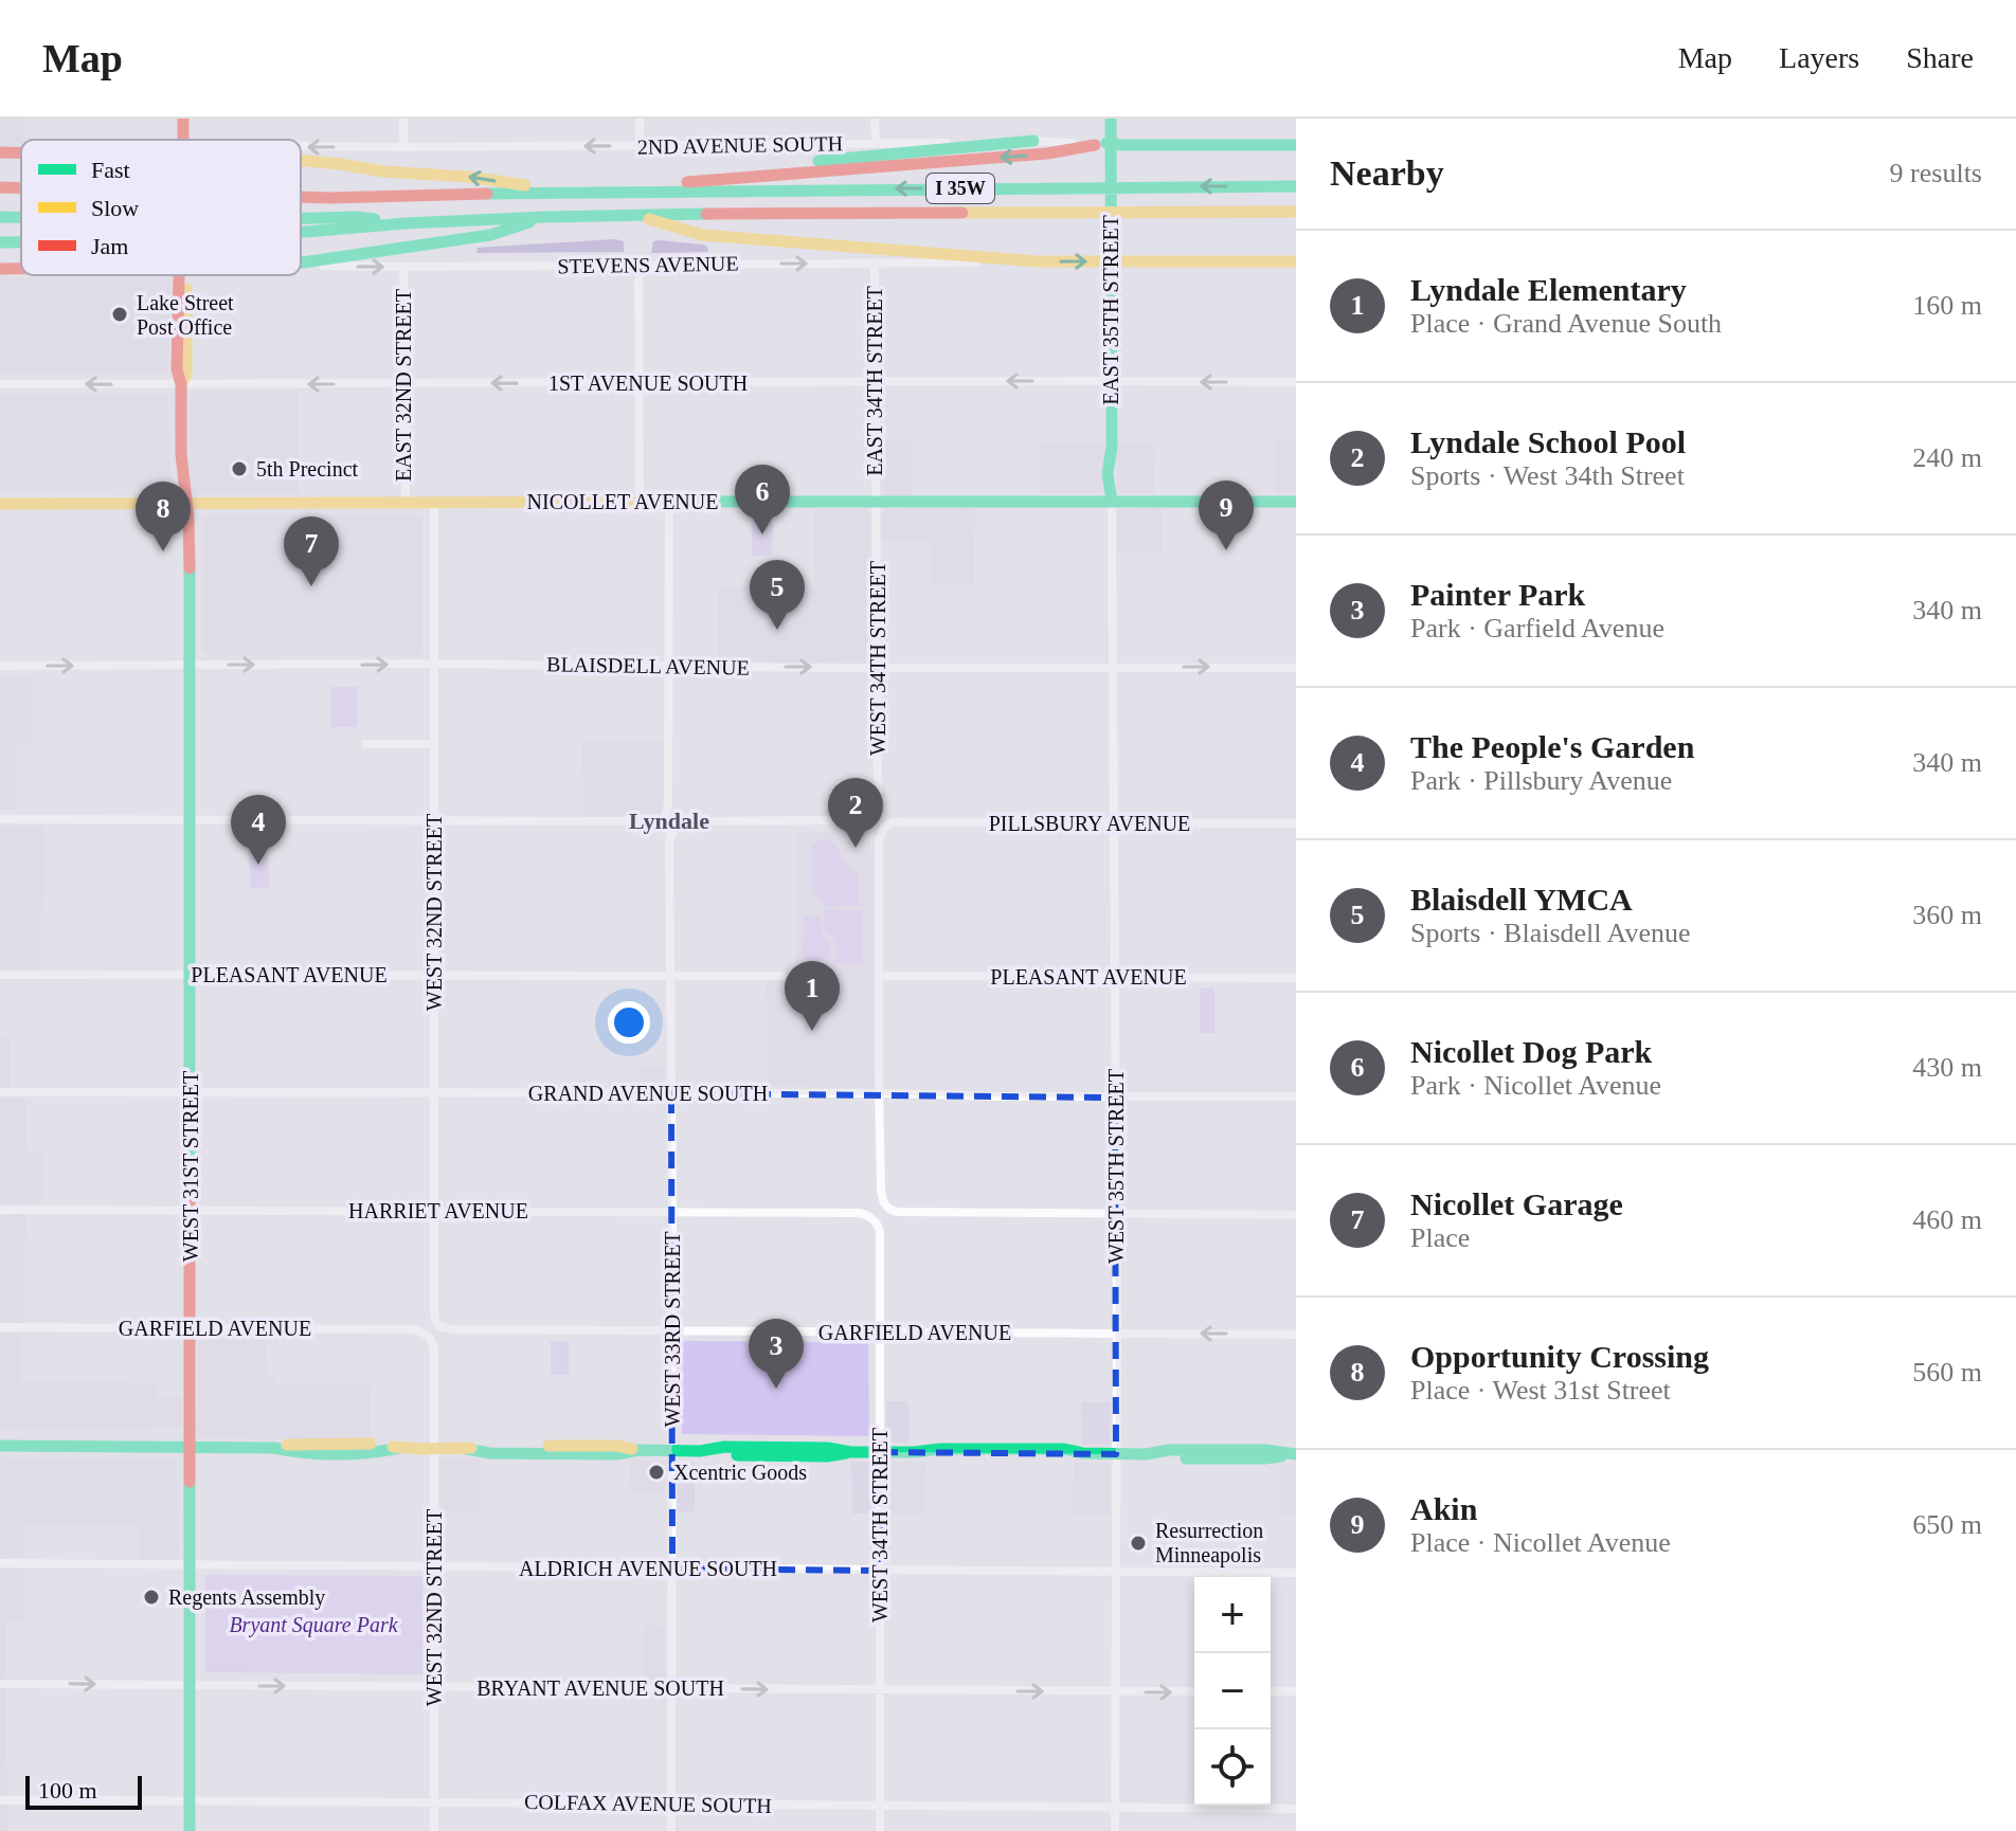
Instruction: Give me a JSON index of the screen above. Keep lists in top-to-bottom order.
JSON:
{
  "streets": {
    "main road": [
      "2ND AVENUE SOUTH",
      "I 35W",
      "STEVENS AVENUE",
      "EAST 35TH STREET",
      "NICOLLET AVENUE",
      "WEST 31ST STREET"
    ],
    "street": [
      "EAST 34TH STREET",
      "1ST AVENUE SOUTH",
      "EAST 32ND STREET",
      "WEST 34TH STREET",
      "BLAISDELL AVENUE",
      "PILLSBURY AVENUE",
      "WEST 32ND STREET",
      "PLEASANT AVENUE",
      "GRAND AVENUE SOUTH",
      "WEST 35TH STREET",
      "HARRIET AVENUE",
      "GARFIELD AVENUE",
      "WEST 33RD STREET",
      "ALDRICH AVENUE SOUTH",
      "BRYANT AVENUE SOUTH",
      "COLFAX AVENUE SOUTH"
    ]
  },
  "crossings": [
    ["2ND AVENUE SOUTH", "EAST 35TH STREET"],
    ["STEVENS AVENUE", "EAST 35TH STREET"],
    ["STEVENS AVENUE", "EAST 34TH STREET"],
    ["STEVENS AVENUE", "EAST 32ND STREET"],
    ["EAST 35TH STREET", "1ST AVENUE SOUTH"],
    ["EAST 35TH STREET", "NICOLLET AVENUE"],
    ["EAST 35TH STREET", "WEST 35TH STREET"],
    ["EAST 34TH STREET", "1ST AVENUE SOUTH"],
    ["EAST 34TH STREET", "NICOLLET AVENUE"],
    ["EAST 34TH STREET", "WEST 34TH STREET"],
    ["1ST AVENUE SOUTH", "EAST 32ND STREET"],
    ["1ST AVENUE SOUTH", "WEST 31ST STREET"],
    ["EAST 32ND STREET", "NICOLLET AVENUE"],
    ["NICOLLET AVENUE", "WEST 34TH STREET"],
    ["NICOLLET AVENUE", "WEST 32ND STREET"],
    ["NICOLLET AVENUE", "WEST 31ST STREET"],
    ["NICOLLET AVENUE", "WEST 35TH STREET"],
    ["WEST 34TH STREET", "BLAISDELL AVENUE"],
    ["WEST 34TH STREET", "HARRIET AVENUE"],
    ["WEST 34TH STREET", "GARFIELD AVENUE"],
    ["WEST 34TH STREET", "WEST 33RD STREET"],
    ["WEST 34TH STREET", "ALDRICH AVENUE SOUTH"],
    ["WEST 34TH STREET", "BRYANT AVENUE SOUTH"],
    ["WEST 34TH STREET", "COLFAX AVENUE SOUTH"],
    ["BLAISDELL AVENUE", "WEST 32ND STREET"],
    ["BLAISDELL AVENUE", "WEST 31ST STREET"],
    ["BLAISDELL AVENUE", "WEST 35TH STREET"],
    ["PILLSBURY AVENUE", "PLEASANT AVENUE"],
    ["PILLSBURY AVENUE", "WEST 35TH STREET"],
    ["WEST 32ND STREET", "PLEASANT AVENUE"],
    ["WEST 32ND STREET", "GRAND AVENUE SOUTH"],
    ["WEST 32ND STREET", "HARRIET AVENUE"],
    ["WEST 32ND STREET", "GARFIELD AVENUE"],
    ["WEST 32ND STREET", "ALDRICH AVENUE SOUTH"],
    ["WEST 32ND STREET", "BRYANT AVENUE SOUTH"],
    ["WEST 32ND STREET", "COLFAX AVENUE SOUTH"],
    ["PLEASANT AVENUE", "WEST 31ST STREET"],
    ["PLEASANT AVENUE", "WEST 35TH STREET"],
    ["PLEASANT AVENUE", "WEST 33RD STREET"],
    ["GRAND AVENUE SOUTH", "WEST 31ST STREET"],
    ["GRAND AVENUE SOUTH", "WEST 35TH STREET"],
    ["GRAND AVENUE SOUTH", "WEST 33RD STREET"],
    ["WEST 31ST STREET", "HARRIET AVENUE"],
    ["WEST 31ST STREET", "GARFIELD AVENUE"],
    ["WEST 31ST STREET", "ALDRICH AVENUE SOUTH"],
    ["WEST 31ST STREET", "BRYANT AVENUE SOUTH"],
    ["WEST 31ST STREET", "COLFAX AVENUE SOUTH"],
    ["WEST 35TH STREET", "GARFIELD AVENUE"],
    ["WEST 35TH STREET", "ALDRICH AVENUE SOUTH"],
    ["WEST 35TH STREET", "BRYANT AVENUE SOUTH"],
    ["WEST 35TH STREET", "COLFAX AVENUE SOUTH"],
    ["HARRIET AVENUE", "WEST 33RD STREET"],
    ["GARFIELD AVENUE", "WEST 33RD STREET"],
    ["WEST 33RD STREET", "ALDRICH AVENUE SOUTH"],
    ["WEST 33RD STREET", "BRYANT AVENUE SOUTH"],
    ["WEST 33RD STREET", "COLFAX AVENUE SOUTH"]
  ],
  "one_way": ["1ST AVENUE SOUTH", "BLAISDELL AVENUE", "BRYANT AVENUE SOUTH"],
  "districts": ["Lyndale"],
  "parks": ["Bryant Square Park"],
  "places": [
    "Lake Street Post Office",
    "5th Precinct",
    "Xcentric Goods",
    "Resurrection Minneapolis",
    "Regents Assembly"
  ],
  "legend": ["Fast", "Slow", "Jam"],
  "scale_bar": "100 m",
  "page": {
    "header": "Map",
    "nav": ["Map", "Layers", "Share"],
    "heading": ["Nearby", "9 results"],
    "list": [
      {
        "mark": "1",
        "name": "Lyndale Elementary",
        "note": "Place · Grand Avenue South",
        "value": "160 m"
      },
      {
        "mark": "2",
        "name": "Lyndale School Pool",
        "note": "Sports · West 34th Street",
        "value": "240 m"
      },
      {
        "mark": "3",
        "name": "Painter Park",
        "note": "Park · Garfield Avenue",
        "value": "340 m"
      },
      {
        "mark": "4",
        "name": "The People's Garden",
        "note": "Park · Pillsbury Avenue",
        "value": "340 m"
      },
      {
        "mark": "5",
        "name": "Blaisdell YMCA",
        "note": "Sports · Blaisdell Avenue",
        "value": "360 m"
      },
      {
        "mark": "6",
        "name": "Nicollet Dog Park",
        "note": "Park · Nicollet Avenue",
        "value": "430 m"
      },
      {
        "mark": "7",
        "name": "Nicollet Garage",
        "note": "Place",
        "value": "460 m"
      },
      {
        "mark": "8",
        "name": "Opportunity Crossing",
        "note": "Place · West 31st Street",
        "value": "560 m"
      },
      {
        "mark": "9",
        "name": "Akin",
        "note": "Place · Nicollet Avenue",
        "value": "650 m"
      }
    ],
    "pins": [
      "6",
      "9",
      "8",
      "7",
      "5",
      "2",
      "4",
      "1",
      "3"
    ],
    "map_buttons": ["+", "−"],
    "scale": "100 m"
  }
}
